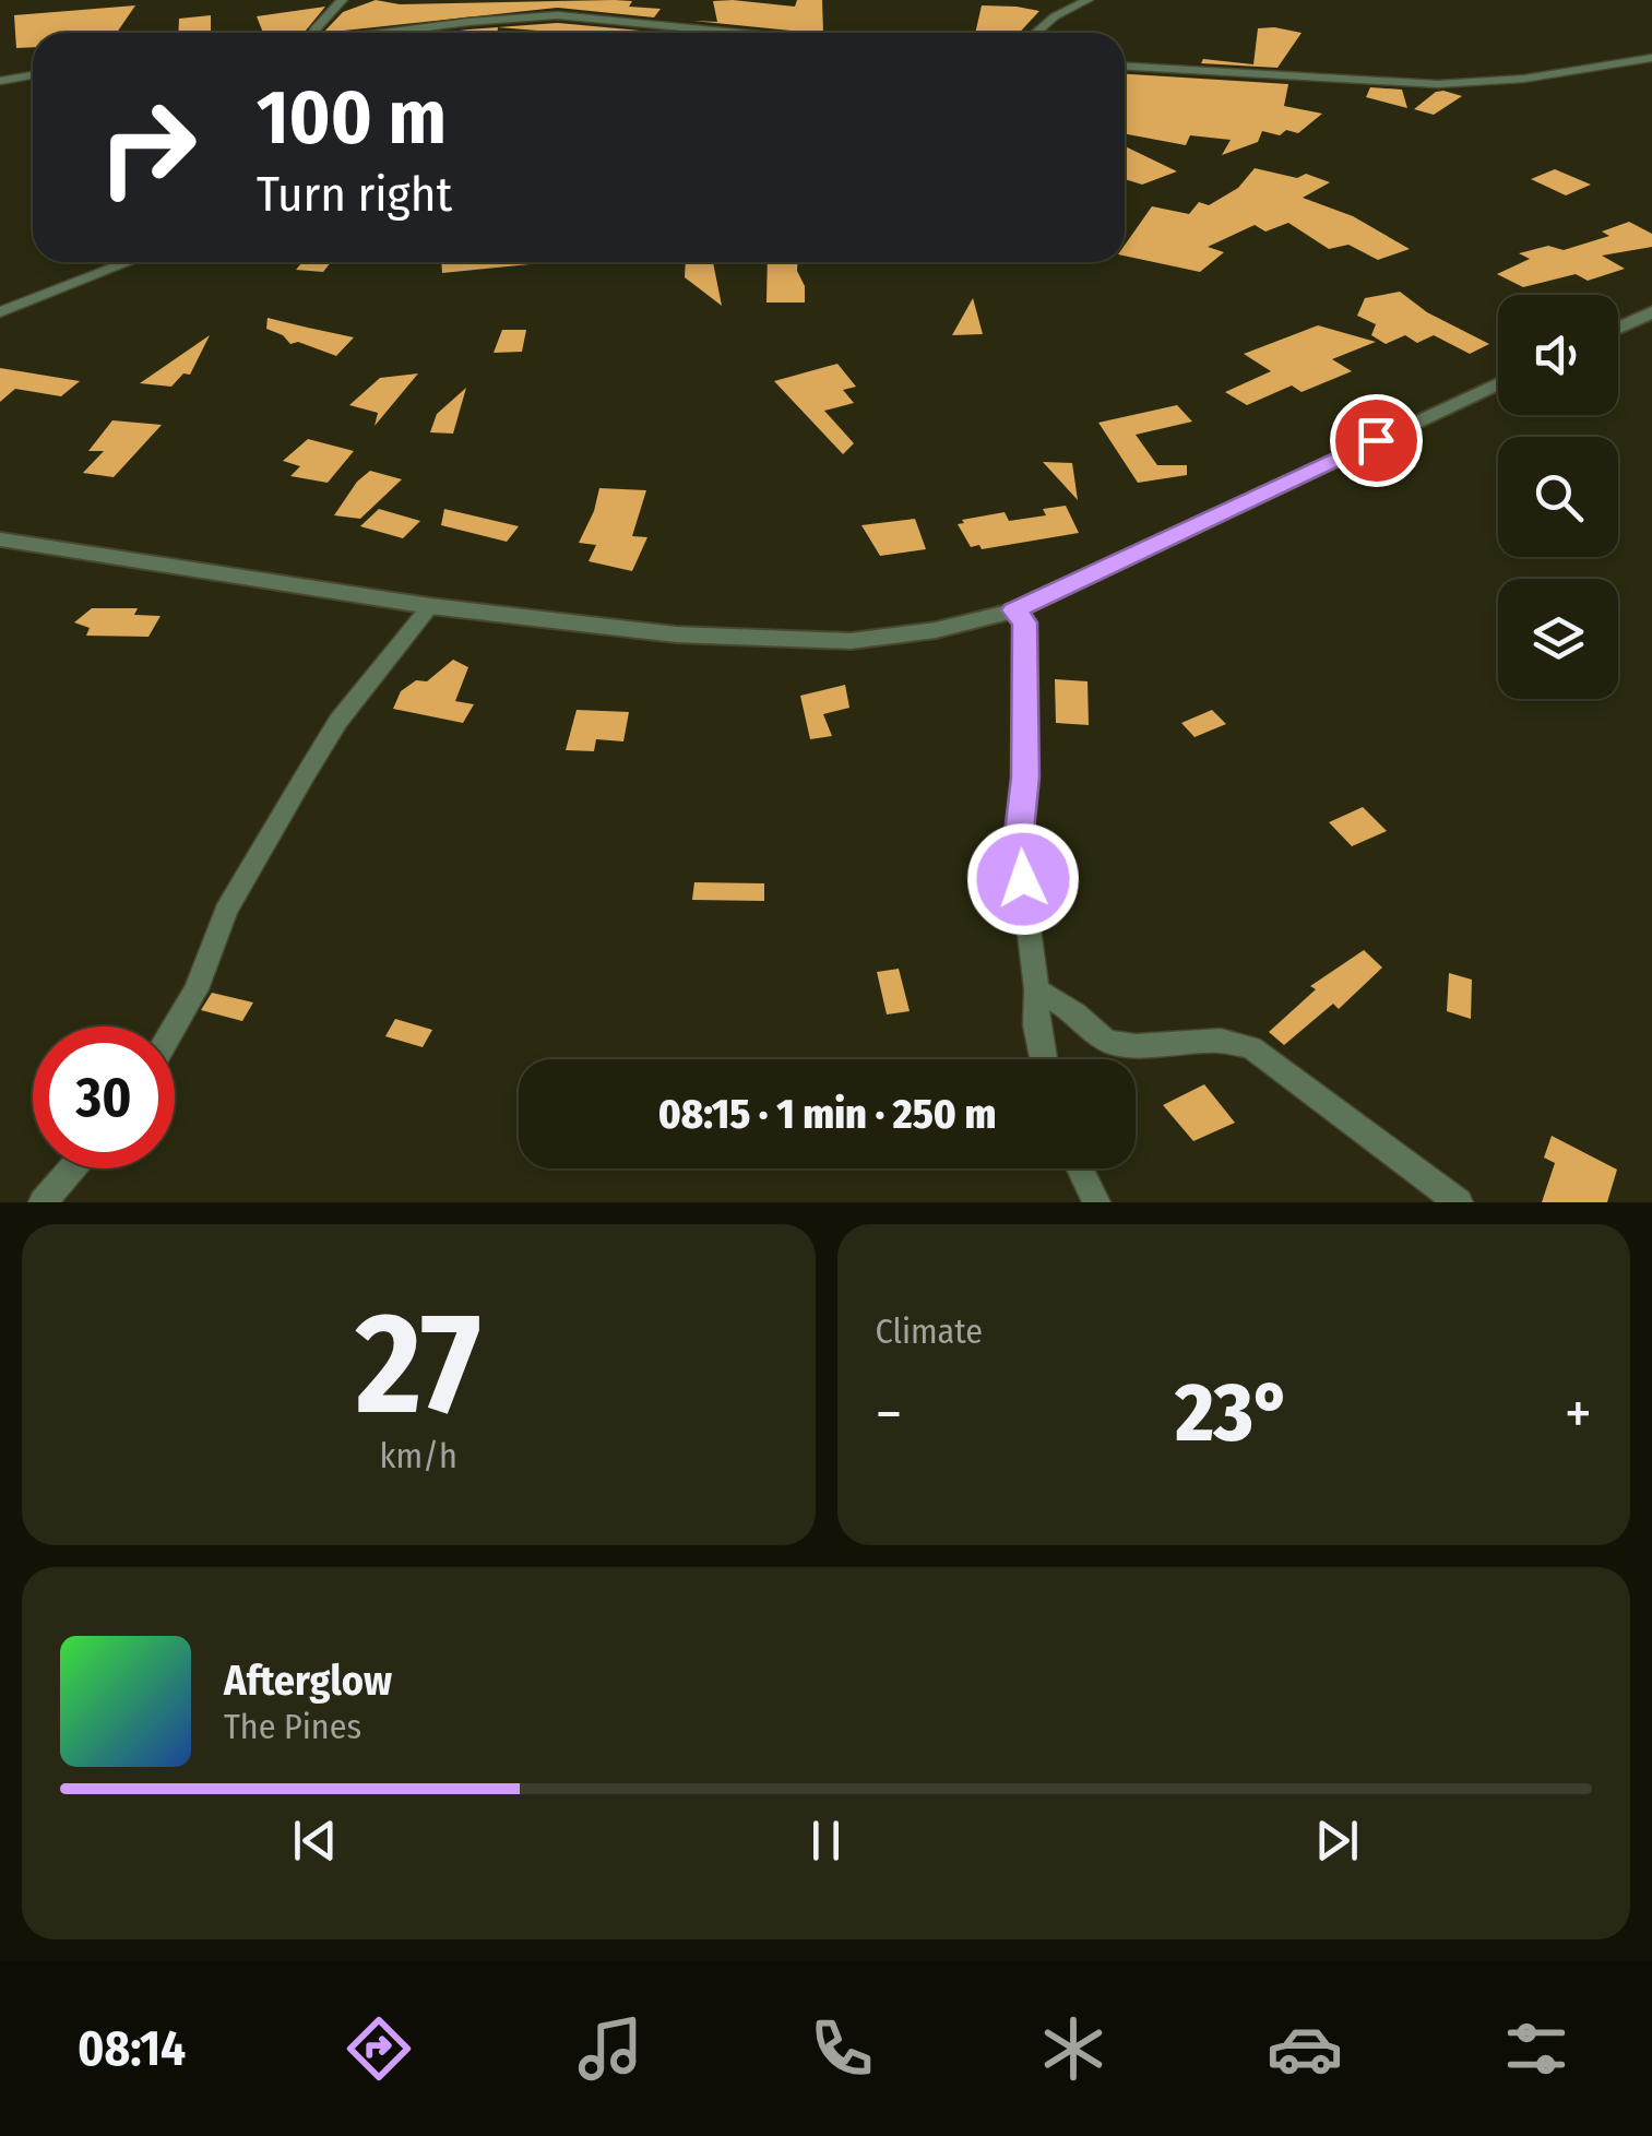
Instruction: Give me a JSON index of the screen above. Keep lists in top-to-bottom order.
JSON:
{
  "page": {
    "turn": ["100 m", "Turn right"],
    "limit": "30",
    "trip": "08:15 · 1 min · 250 m",
    "tile": [
      ["27", "km/h"],
      "Climate"
    ],
    "heat": ["−", "23°", "+"],
    "song": ["Afterglow", "The Pines"],
    "tabs": "08:14"
  }
}
